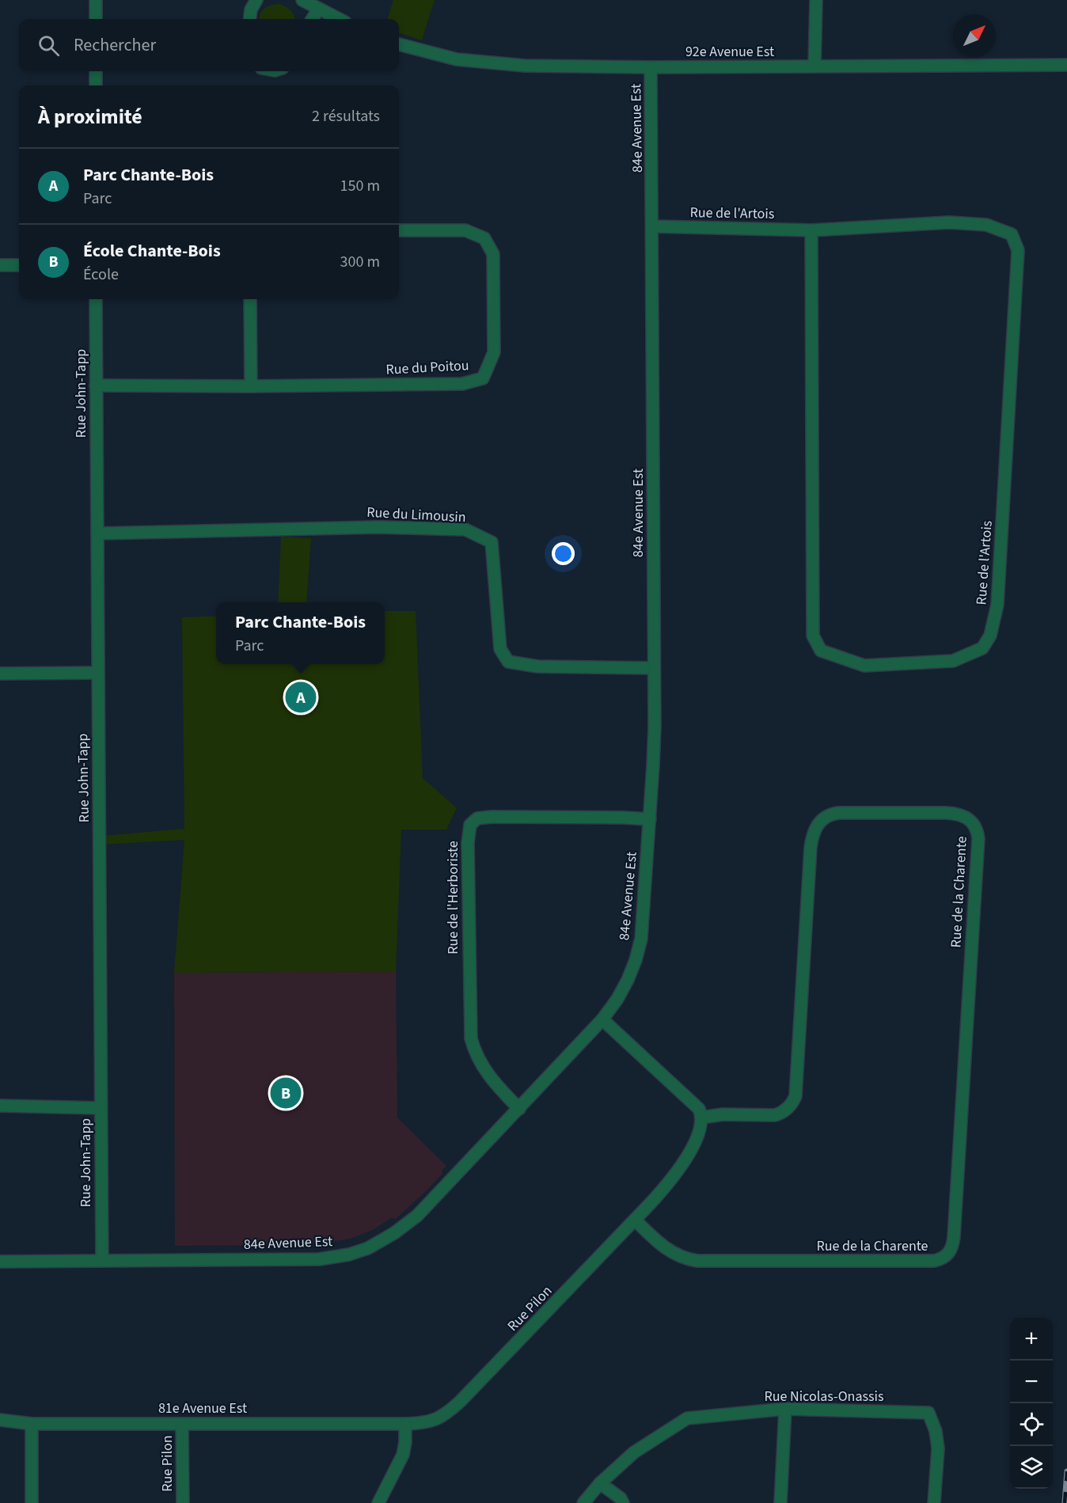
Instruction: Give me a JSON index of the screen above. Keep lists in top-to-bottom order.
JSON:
{
  "streets": {
    "street": [
      "92e Avenue Est",
      "84e Avenue Est",
      "Rue de l'Artois",
      "Rue du Poitou",
      "Rue John-Tapp",
      "Rue du Limousin",
      "Rue de la Charente",
      "Rue de l'Herboriste",
      "Rue Pilon",
      "Rue Nicolas-Onassis",
      "81e Avenue Est"
    ]
  },
  "crossings": [
    ["92e Avenue Est", "84e Avenue Est"],
    ["84e Avenue Est", "Rue de l'Artois"],
    ["84e Avenue Est", "Rue John-Tapp"],
    ["84e Avenue Est", "Rue du Limousin"],
    ["84e Avenue Est", "Rue de l'Herboriste"],
    ["Rue du Poitou", "Rue John-Tapp"],
    ["Rue John-Tapp", "Rue du Limousin"],
    ["Rue de la Charente", "Rue Pilon"],
    ["Rue Pilon", "81e Avenue Est"]
  ],
  "north": "top right",
  "page": {
    "search": "Rechercher",
    "heading": ["À proximité", "2 résultats"],
    "list": [
      {
        "mark": "A",
        "name": "Parc Chante-Bois",
        "note": "Parc",
        "value": "150 m"
      },
      {
        "mark": "B",
        "name": "École Chante-Bois",
        "note": "École",
        "value": "300 m"
      }
    ],
    "popup": ["Parc Chante-Bois", "Parc"],
    "pins": ["A", "B"],
    "map_buttons": ["+", "−"]
  }
}
